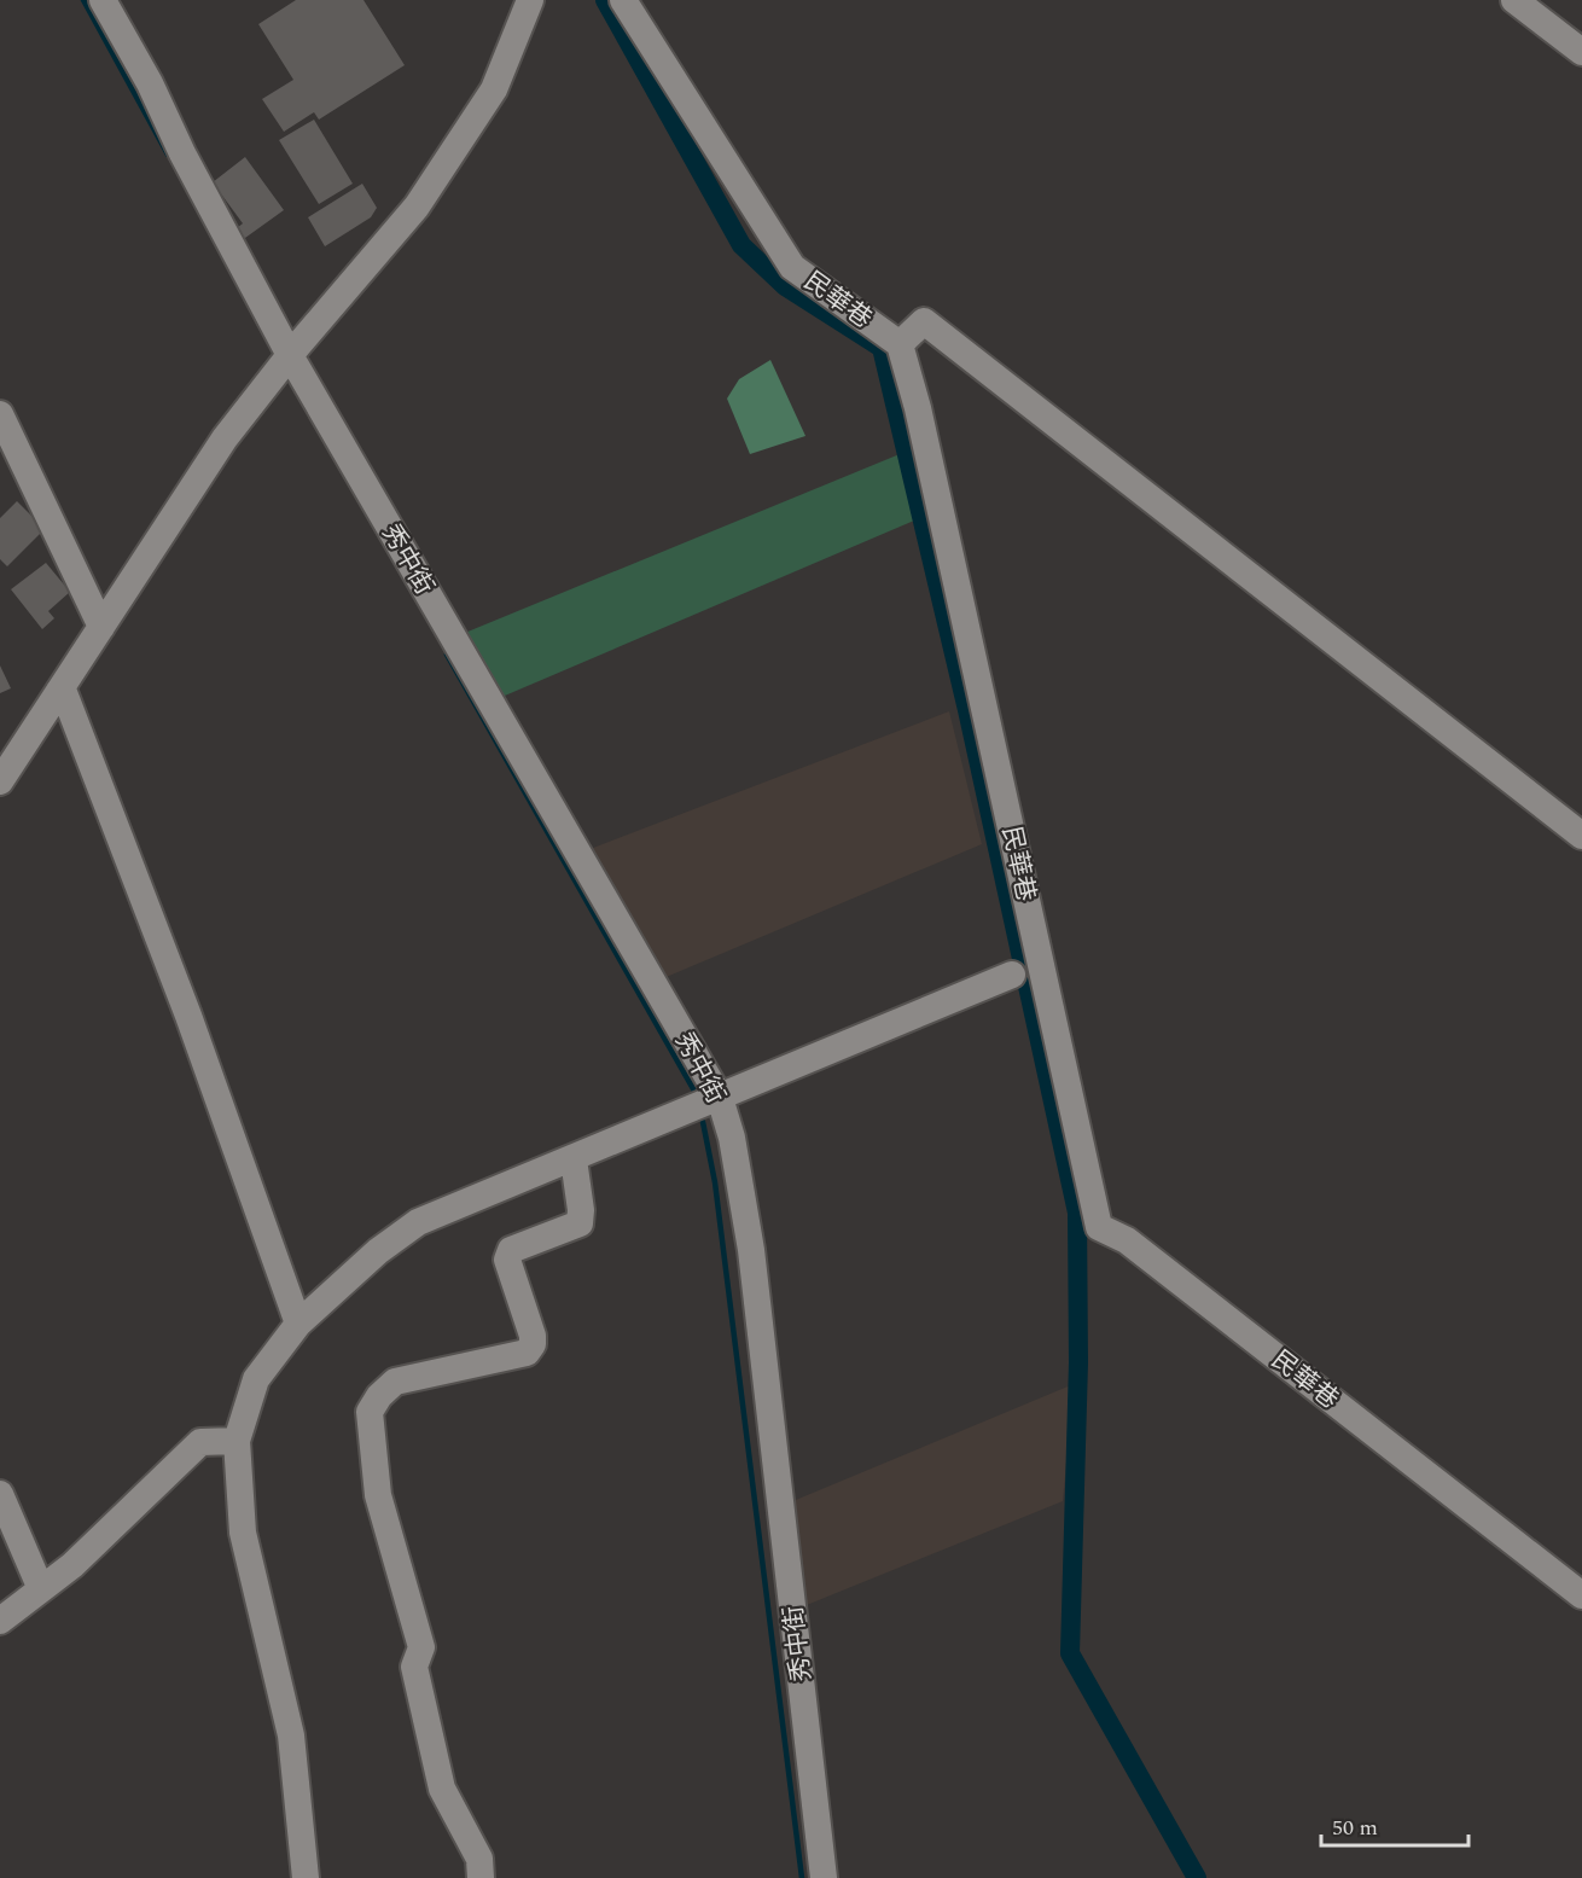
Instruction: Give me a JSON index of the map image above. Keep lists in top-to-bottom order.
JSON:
{
  "streets": {
    "street": ["民華巷", "秀中街"]
  },
  "scale_bar": "50 m"
}
